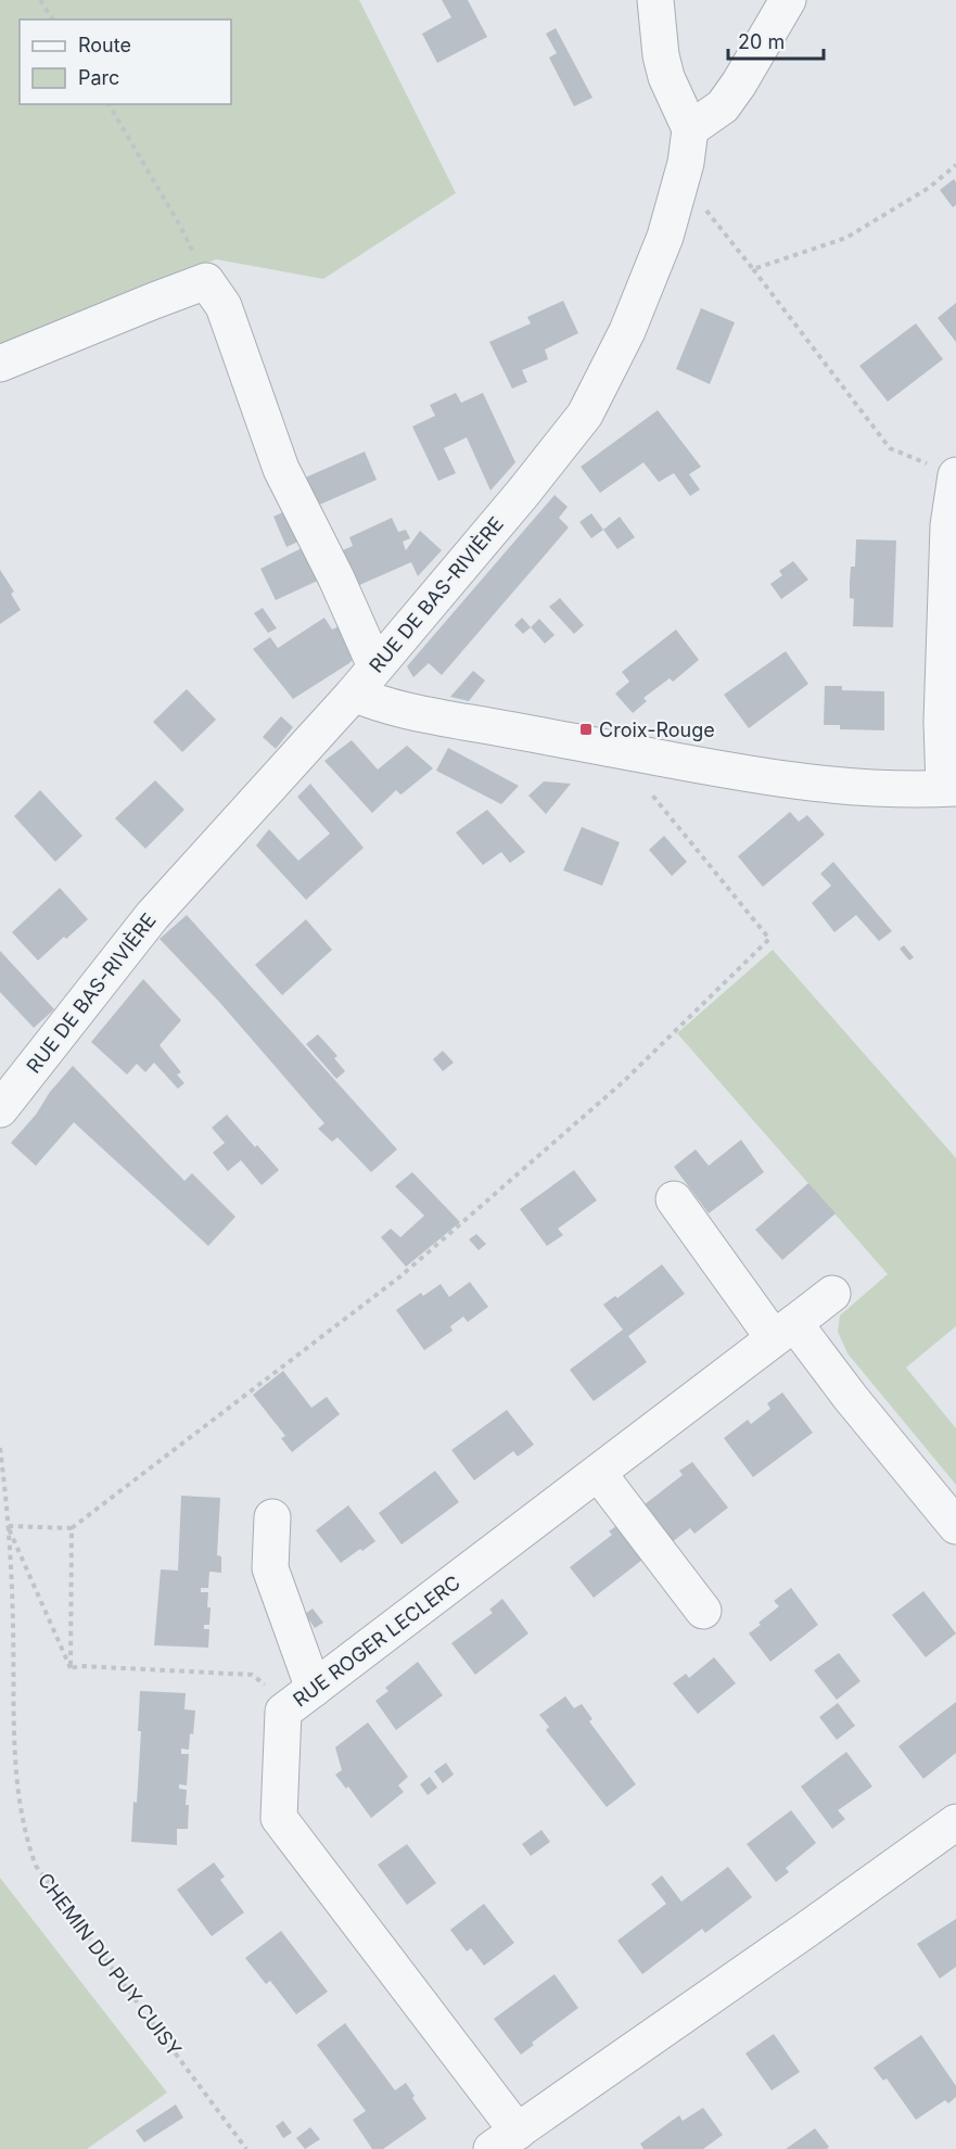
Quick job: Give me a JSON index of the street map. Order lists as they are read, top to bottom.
{
  "streets": {
    "street": ["RUE DE BAS-RIVIÈRE", "RUE ROGER LECLERC"],
    "path": ["CHEMIN DU PUY CUISY"]
  },
  "places": {
    "transit": ["Croix-Rouge"]
  },
  "legend": ["Route", "Parc"],
  "scale_bar": "20 m"
}
